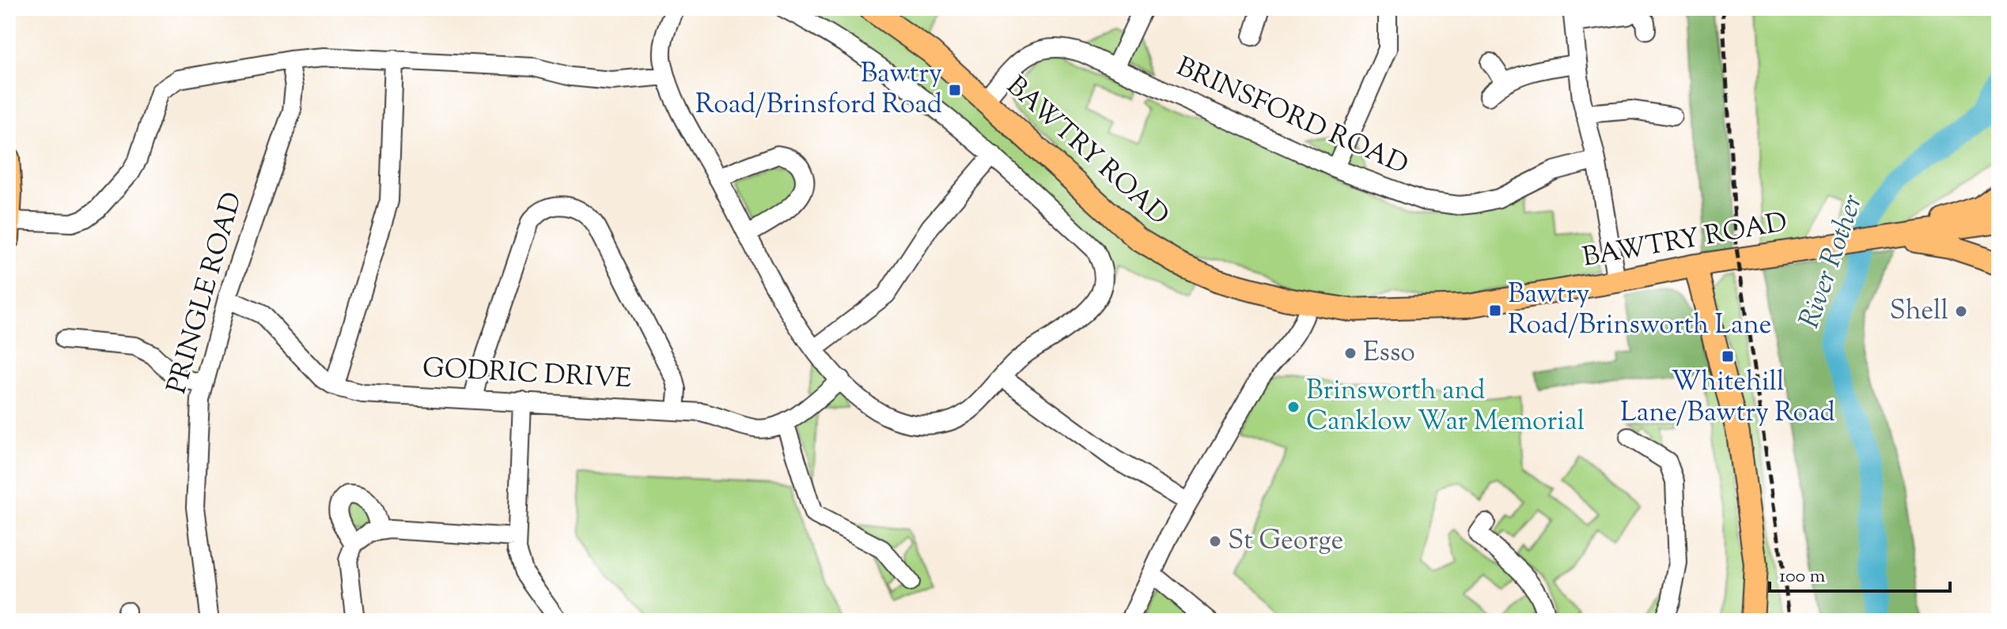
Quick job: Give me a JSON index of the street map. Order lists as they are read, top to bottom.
{
  "streets": {
    "main road": ["BAWTRY ROAD"],
    "street": ["BRINSFORD ROAD", "PRINGLE ROAD", "GODRIC DRIVE"]
  },
  "crossings": [
    ["BRINSFORD ROAD", "BAWTRY ROAD"],
    ["PRINGLE ROAD", "GODRIC DRIVE"]
  ],
  "water": ["River Rother"],
  "places": {
    "transit": ["Bawtry Road/Brinsford Road", "Bawtry Road/Brinsworth Lane", "Whitehill Lane/Bawtry Road"],
    "other": [
      "Shell",
      "Esso",
      "Brinsworth and Canklow War Memorial",
      "St George"
    ]
  },
  "scale_bar": "100 m"
}
